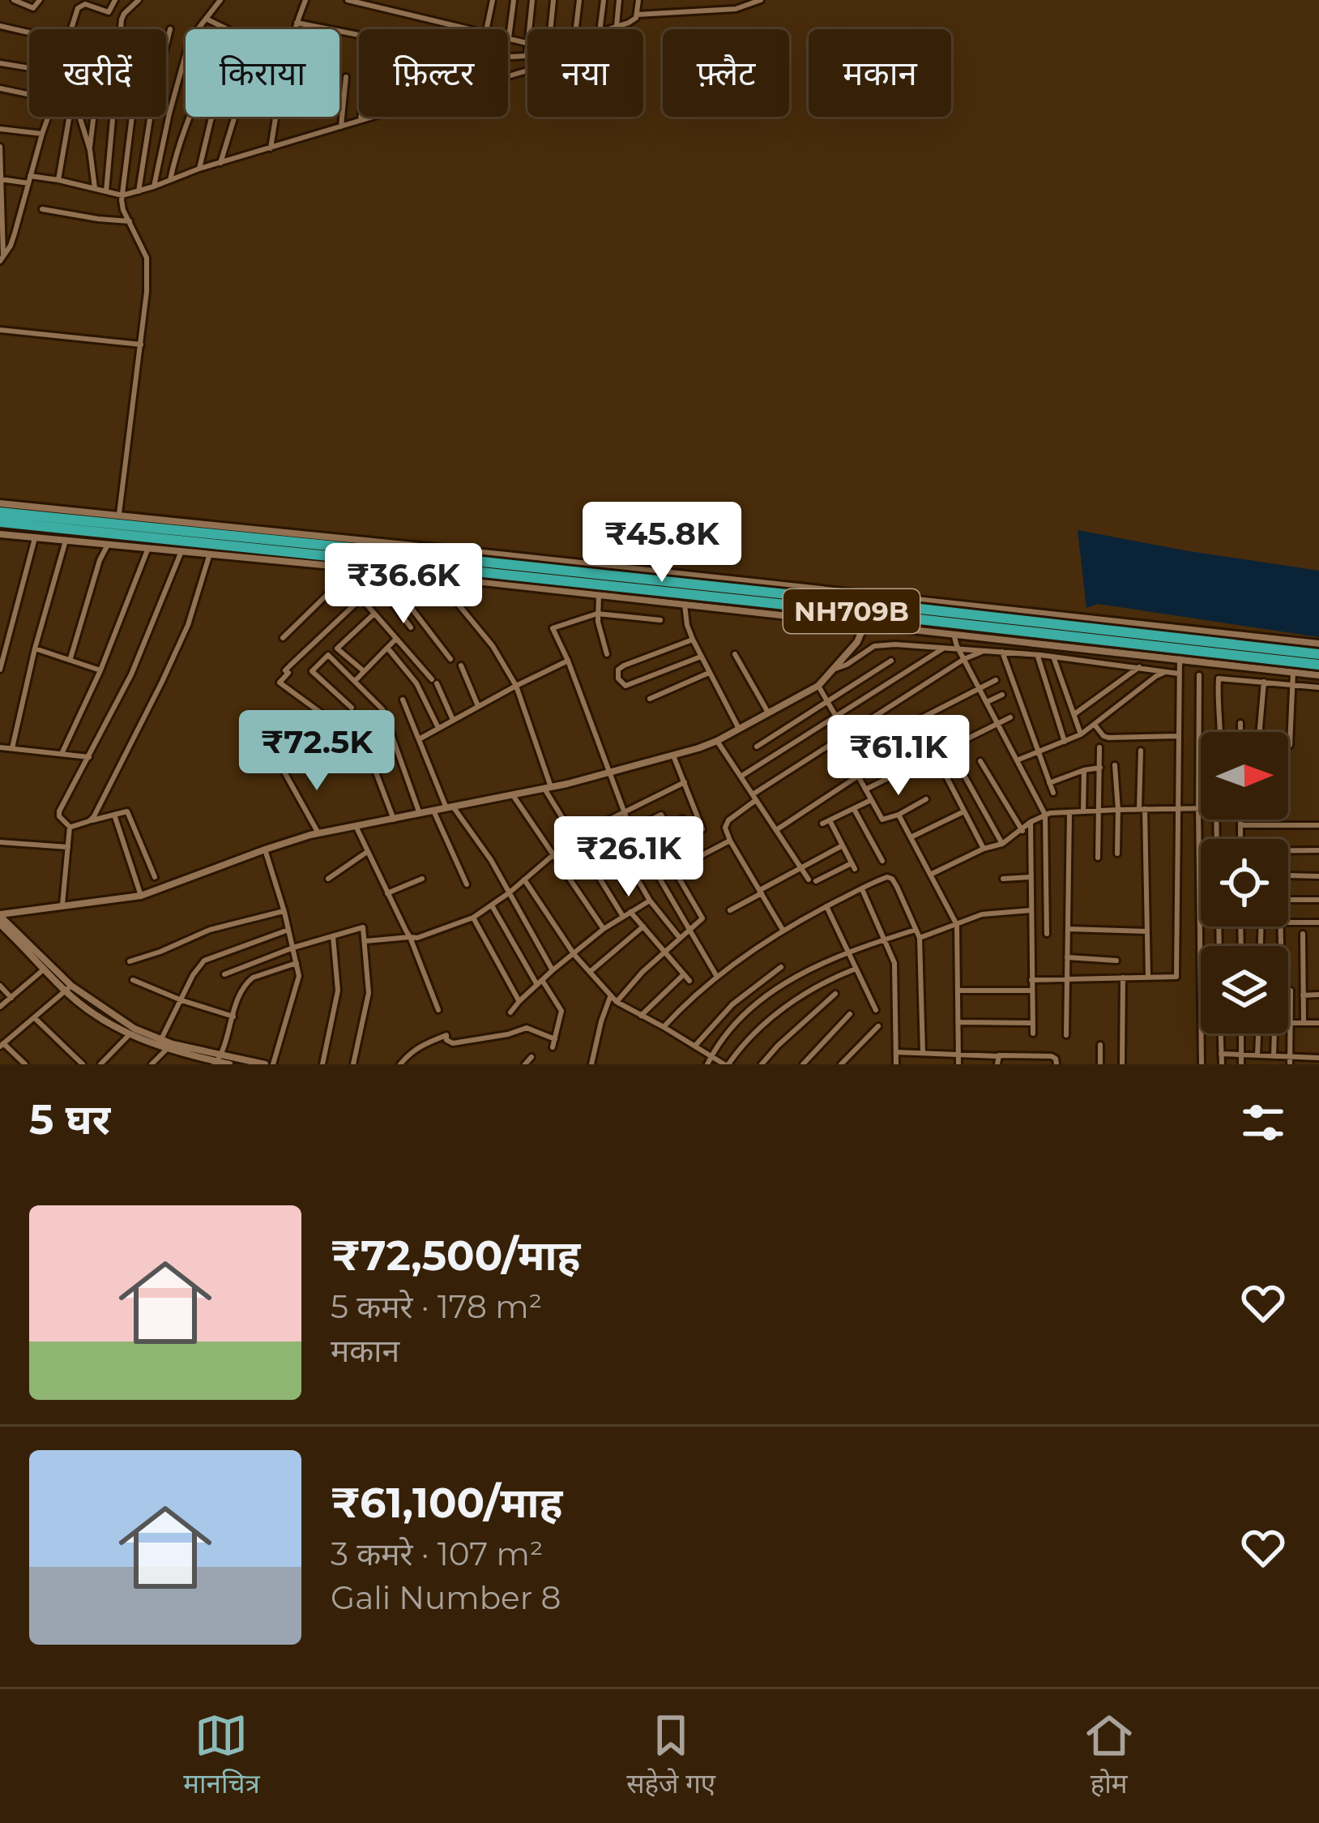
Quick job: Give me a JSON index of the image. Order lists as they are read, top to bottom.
{
  "streets": {
    "highway": ["NH709B"]
  },
  "north": "right",
  "page": {
    "chip": [
      "खरीदें",
      "किराया",
      "फ़िल्टर",
      "नया",
      "फ़्लैट",
      "मकान"
    ],
    "price": [
      "₹45.8K",
      "₹36.6K",
      "₹72.5K",
      "₹61.1K",
      "₹26.1K"
    ],
    "heading": "5 घर",
    "list": [
      {
        "name": "₹72,500/माह",
        "note": "5 कमरे · 178 m² · मकान"
      },
      {
        "name": "₹61,100/माह",
        "note": "3 कमरे · 107 m² · Gali Number 8"
      }
    ],
    "tabs": ["मानचित्र", "सहेजे गए", "होम"]
  }
}
